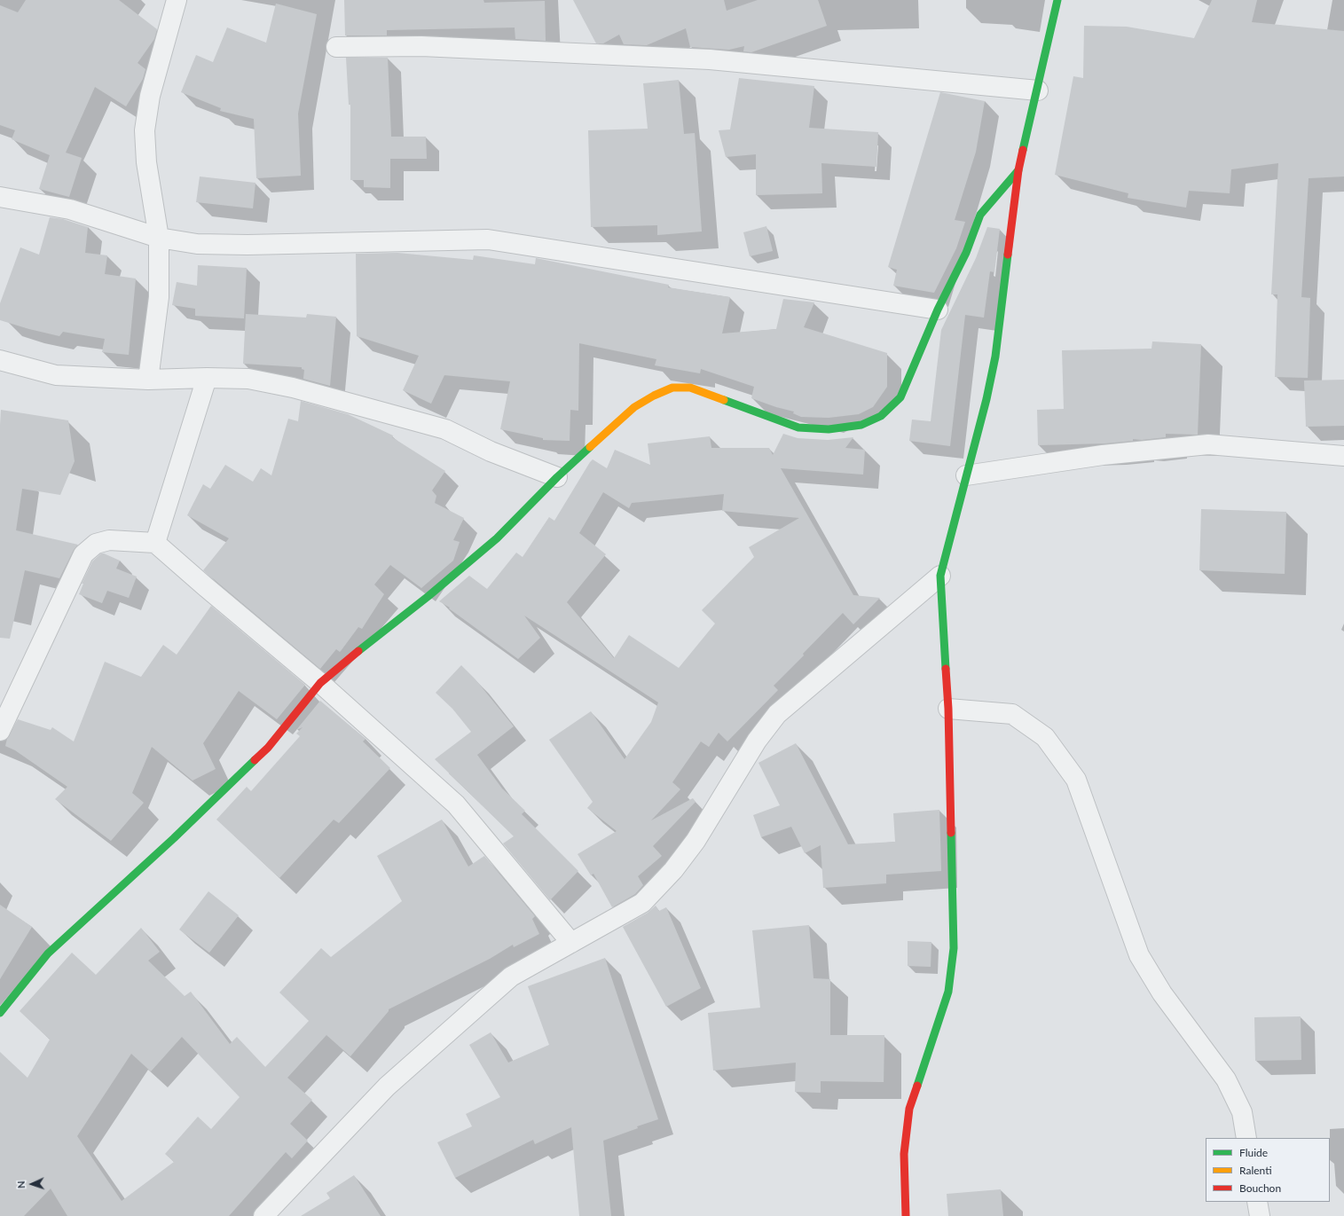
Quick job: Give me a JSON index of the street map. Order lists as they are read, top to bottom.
{
  "legend": ["Fluide", "Ralenti", "Bouchon"],
  "north": "left"
}
